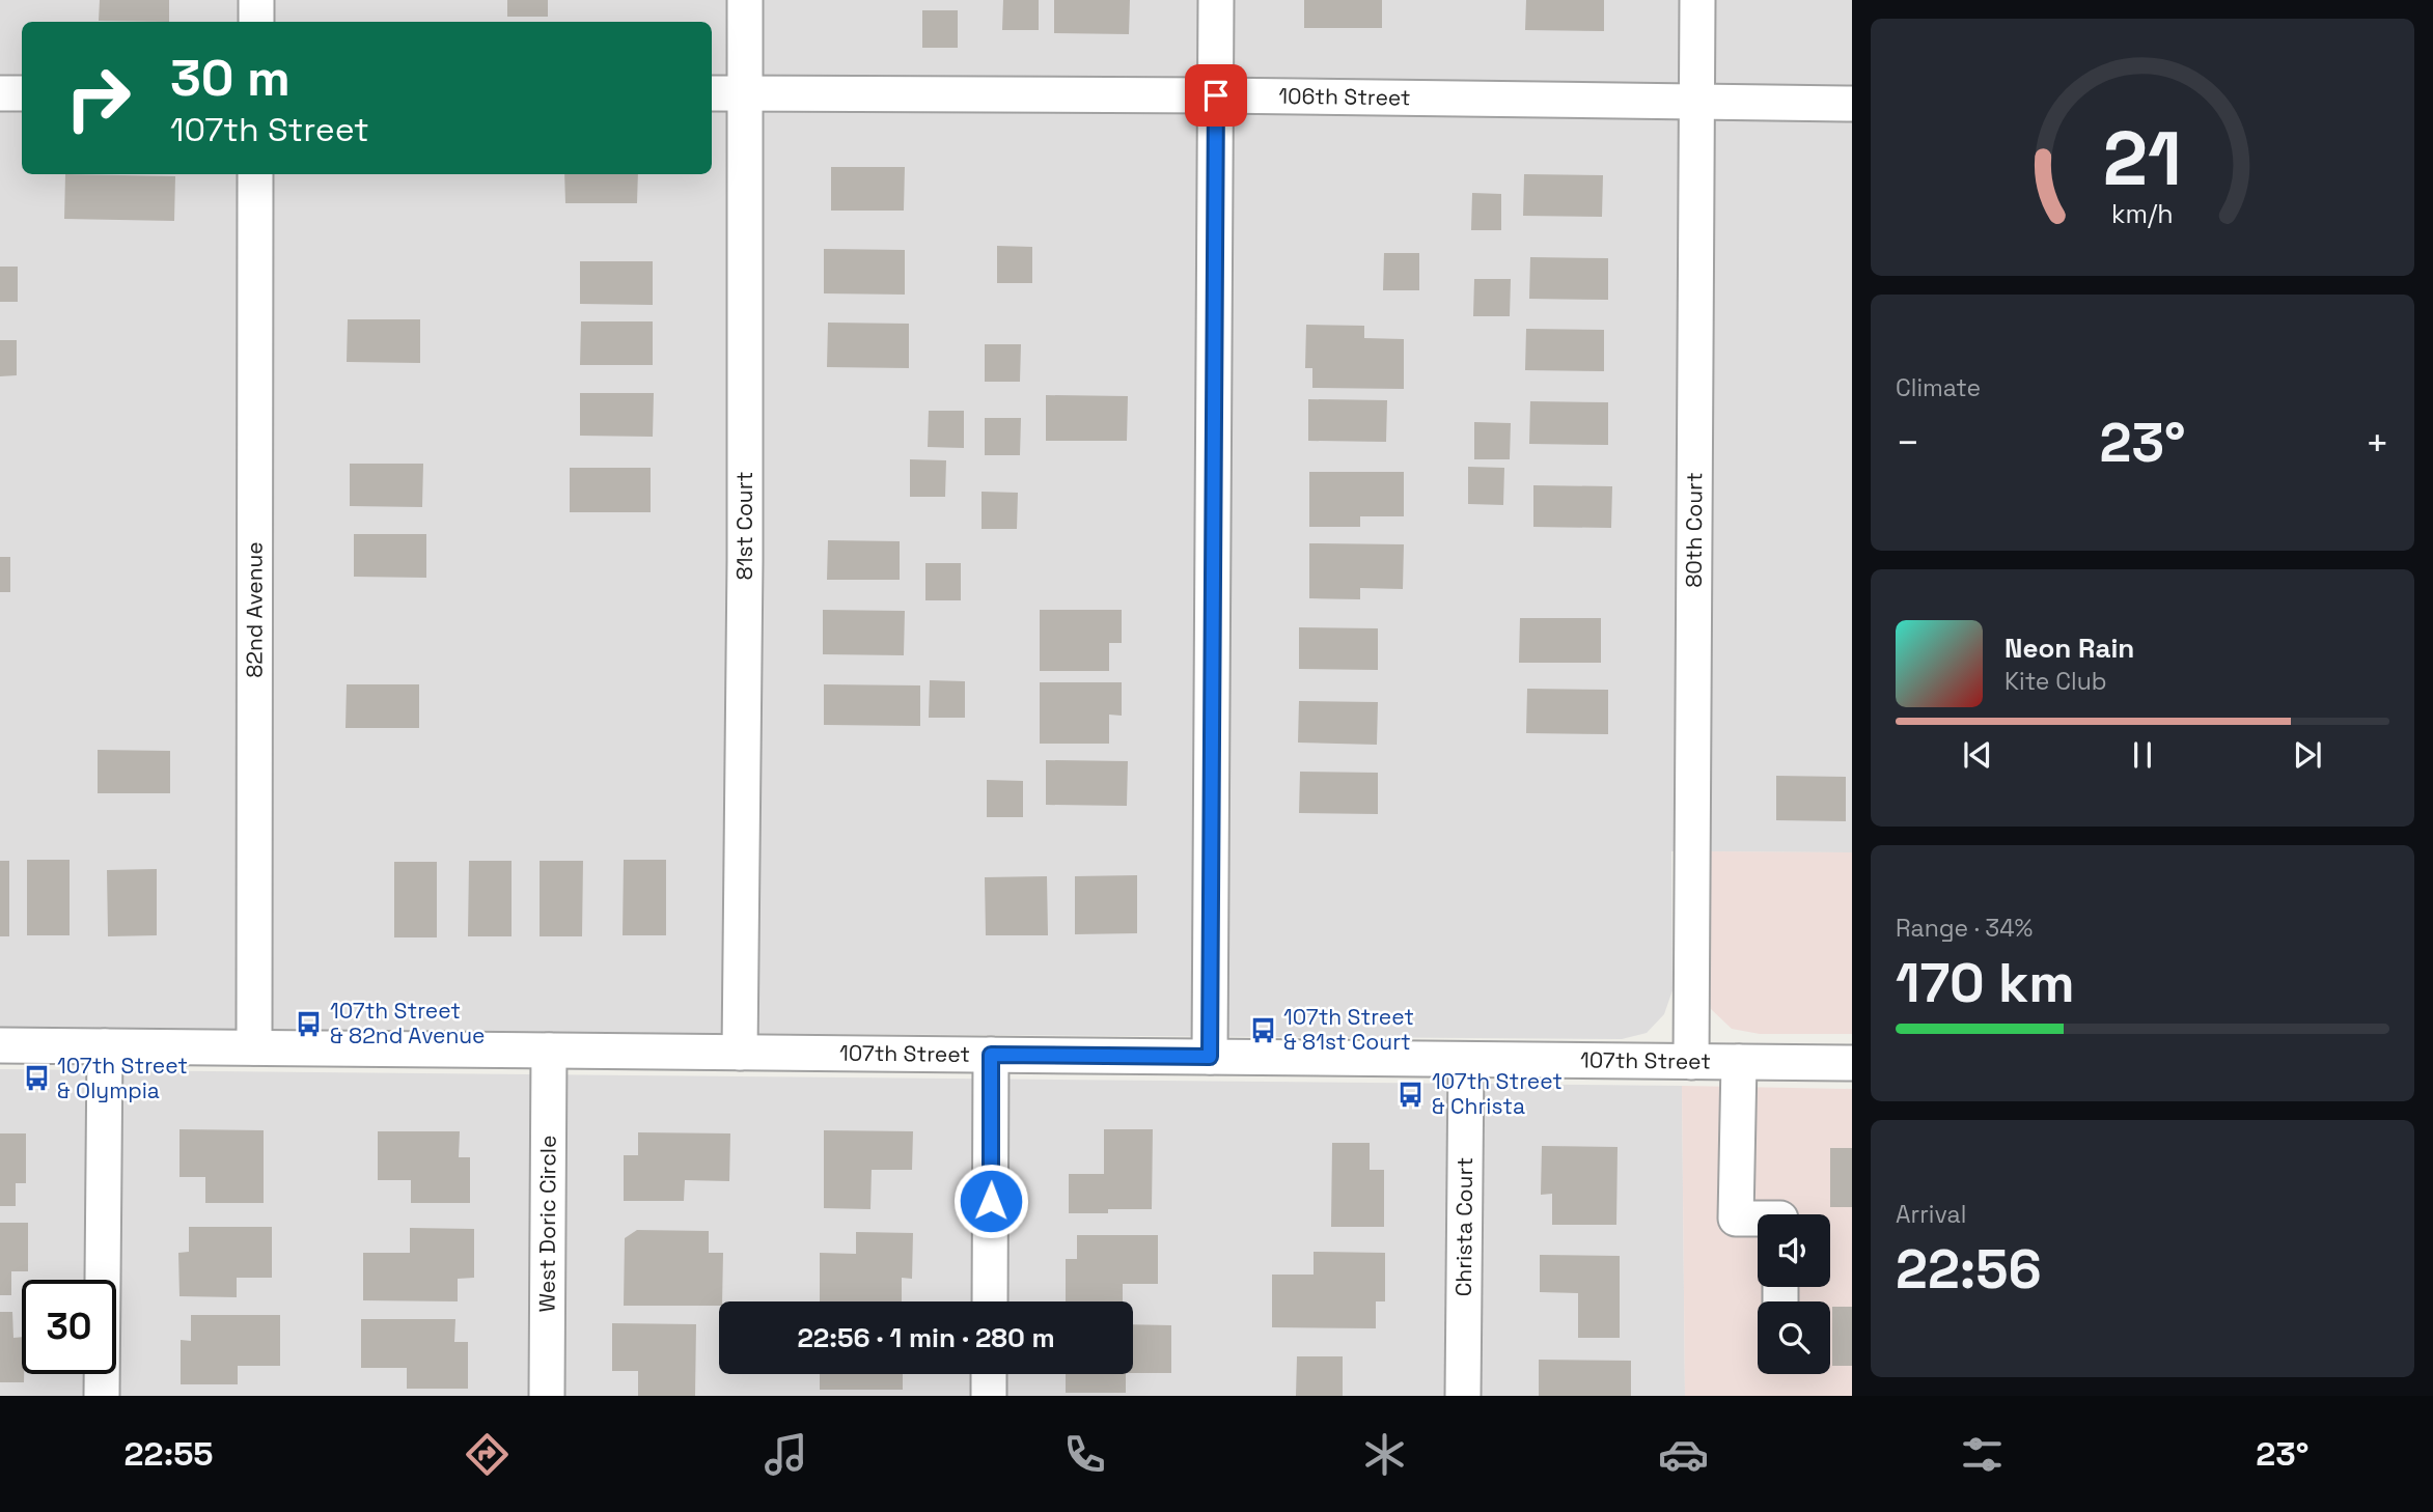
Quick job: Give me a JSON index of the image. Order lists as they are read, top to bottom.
{
  "streets": {
    "street": [
      "106th Street",
      "81st Court",
      "80th Court",
      "82nd Avenue",
      "107th Street",
      "West Doric Circle",
      "Christa Court"
    ]
  },
  "crossings": [
    ["106th Street", "81st Court"],
    ["106th Street", "80th Court"],
    ["81st Court", "107th Street"],
    ["80th Court", "107th Street"],
    ["82nd Avenue", "107th Street"],
    ["107th Street", "West Doric Circle"],
    ["107th Street", "Christa Court"]
  ],
  "places": {
    "bus stop": [
      "107th Street & 82nd Avenue",
      "107th Street & 81st Court",
      "107th Street & Olympia",
      "107th Street & Christa"
    ]
  },
  "page": {
    "turn": ["30 m", "107th Street"],
    "tile": [
      "Climate",
      ["Range · 34%", "170 km"],
      ["Arrival", "22:56"]
    ],
    "heat": ["−", "23°", "+"],
    "song": ["Neon Rain", "Kite Club"],
    "limit": "30",
    "trip": "22:56 · 1 min · 280 m",
    "tabs": ["22:55", "23°"],
    "gauge": ["21", "km/h"]
  }
}
